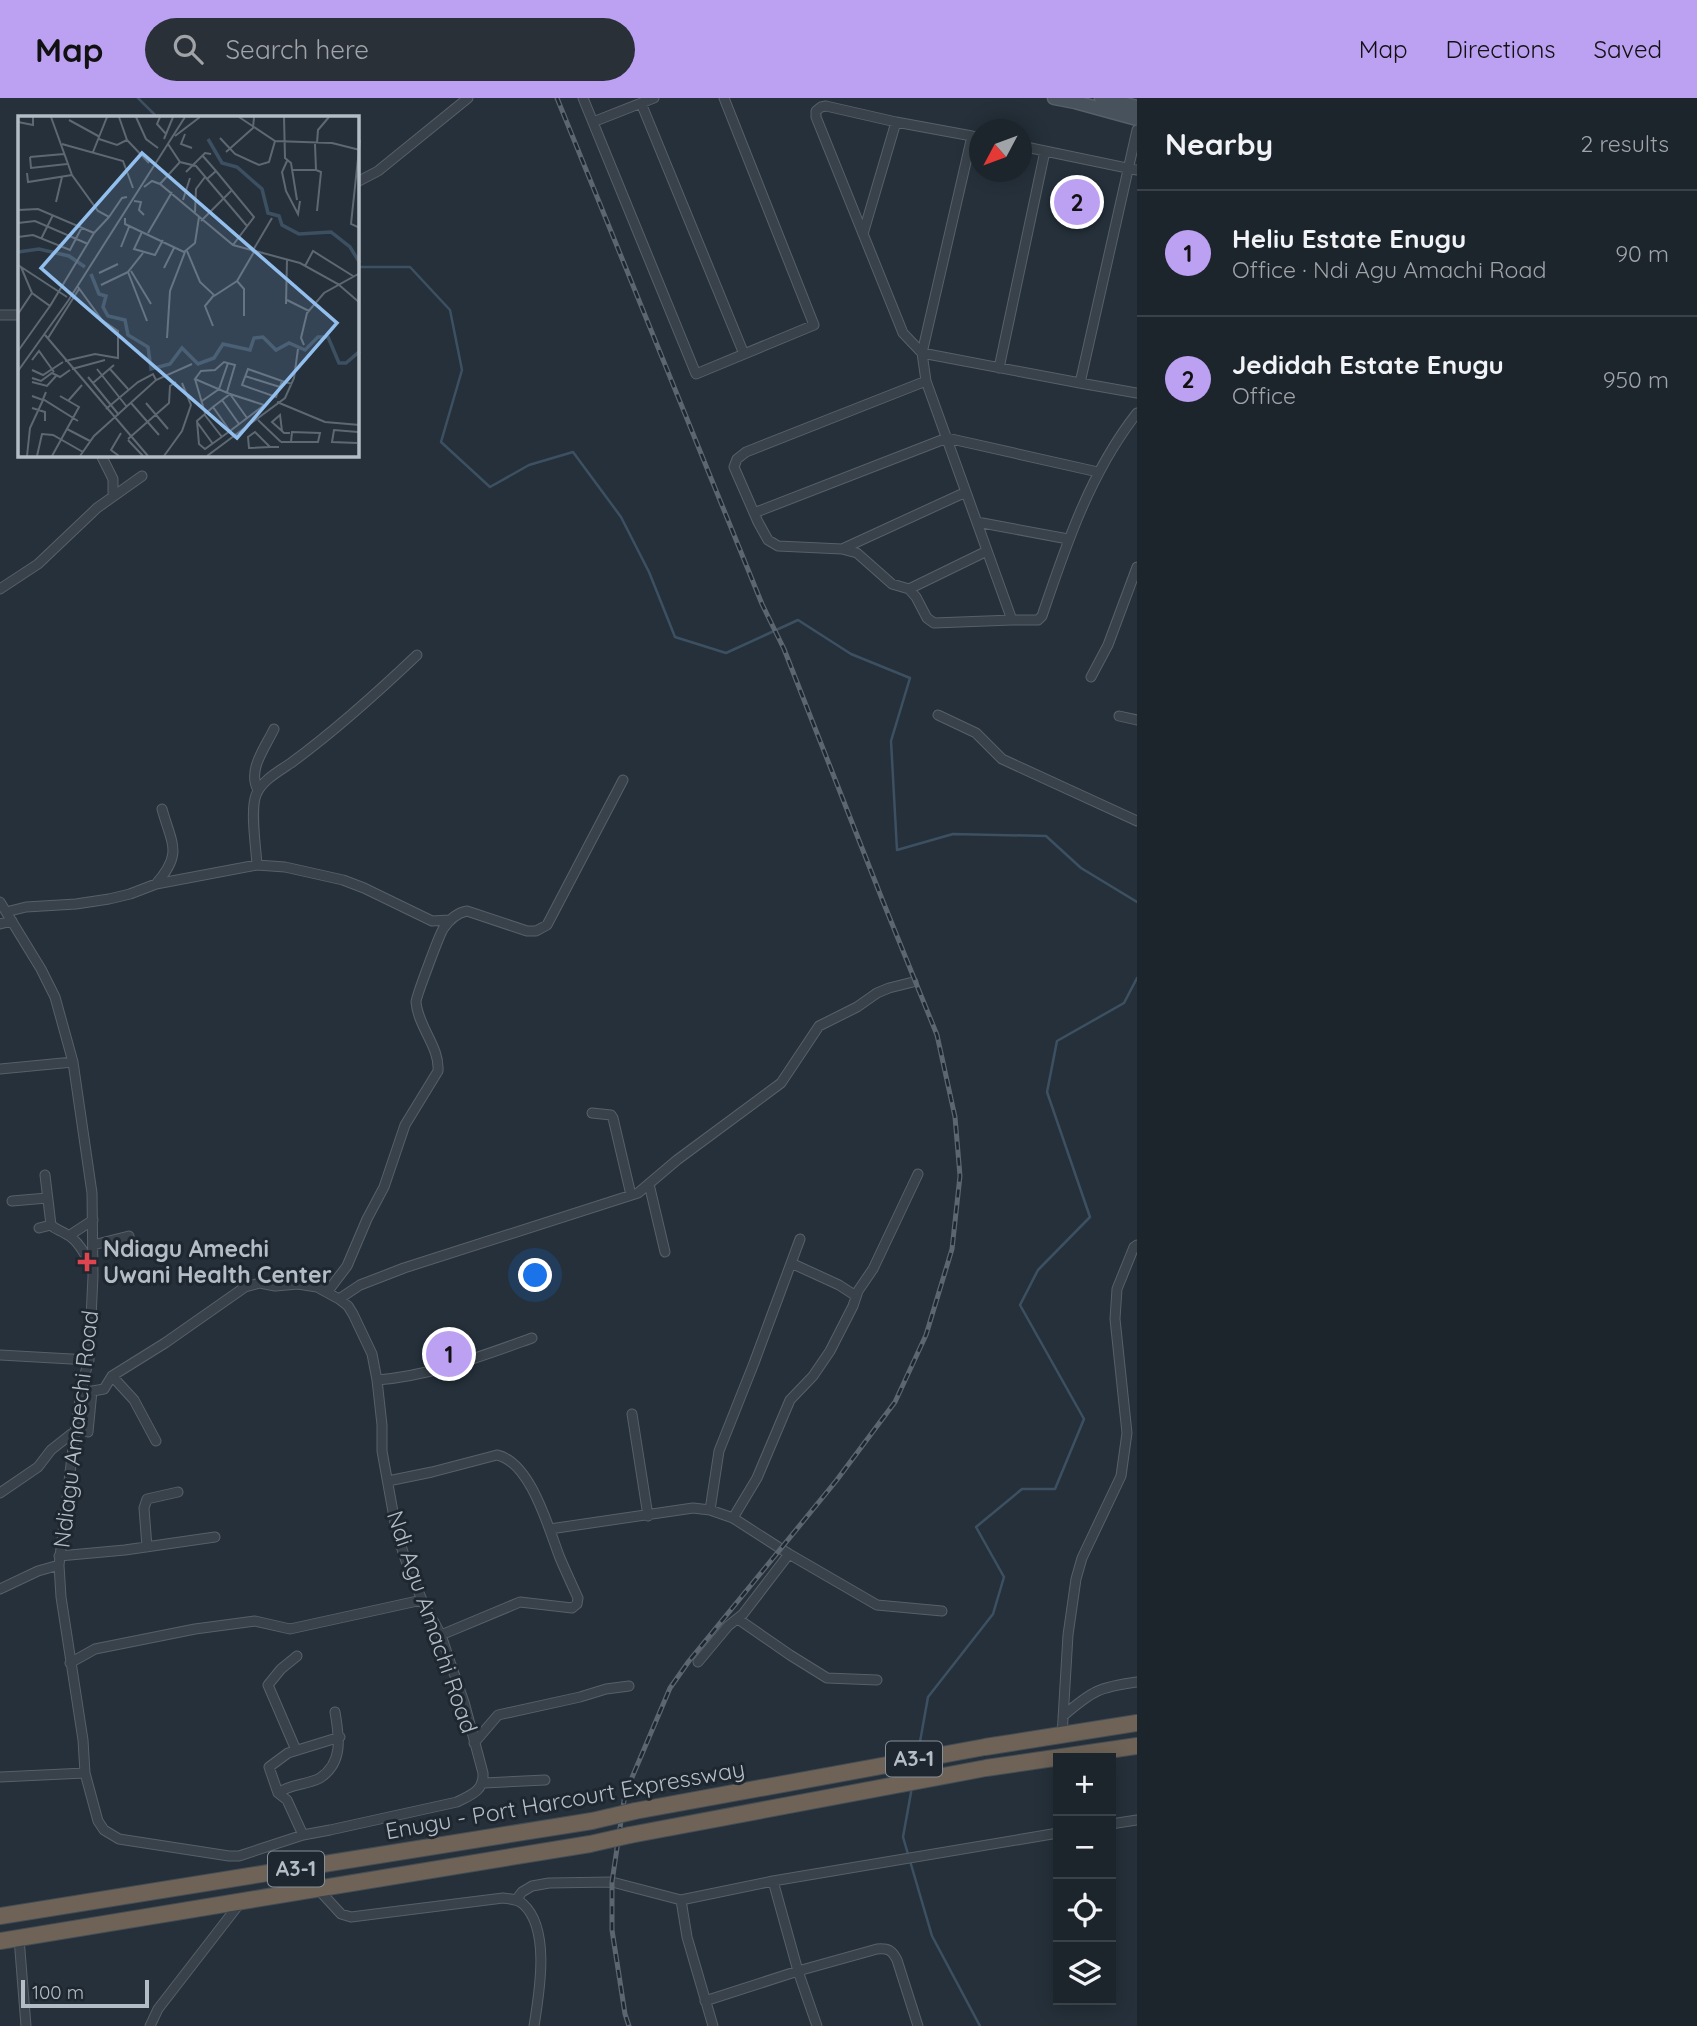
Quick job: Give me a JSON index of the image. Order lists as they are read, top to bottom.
{
  "streets": {
    "highway": ["A3-1", "Enugu - Port Harcourt Expressway"],
    "street": ["Ndiagu Amaechi Road", "Ndi Agu Amachi Road"]
  },
  "crossings": [
    ["Ndiagu Amaechi Road", "Ndi Agu Amachi Road"]
  ],
  "places": {
    "health": ["Ndiagu Amechi Uwani Health Center"]
  },
  "scale_bar": "100 m",
  "north": "bottom left",
  "page": {
    "header": "Map",
    "search": "Search here",
    "nav": ["Map", "Directions", "Saved"],
    "heading": ["Nearby", "2 results"],
    "pins": ["2", "1"],
    "list": [
      {
        "mark": "1",
        "name": "Heliu Estate Enugu",
        "note": "Office · Ndi Agu Amachi Road",
        "value": "90 m"
      },
      {
        "mark": "2",
        "name": "Jedidah Estate Enugu",
        "note": "Office",
        "value": "950 m"
      }
    ],
    "map_buttons": ["+", "−"],
    "scale": "100 m"
  }
}
